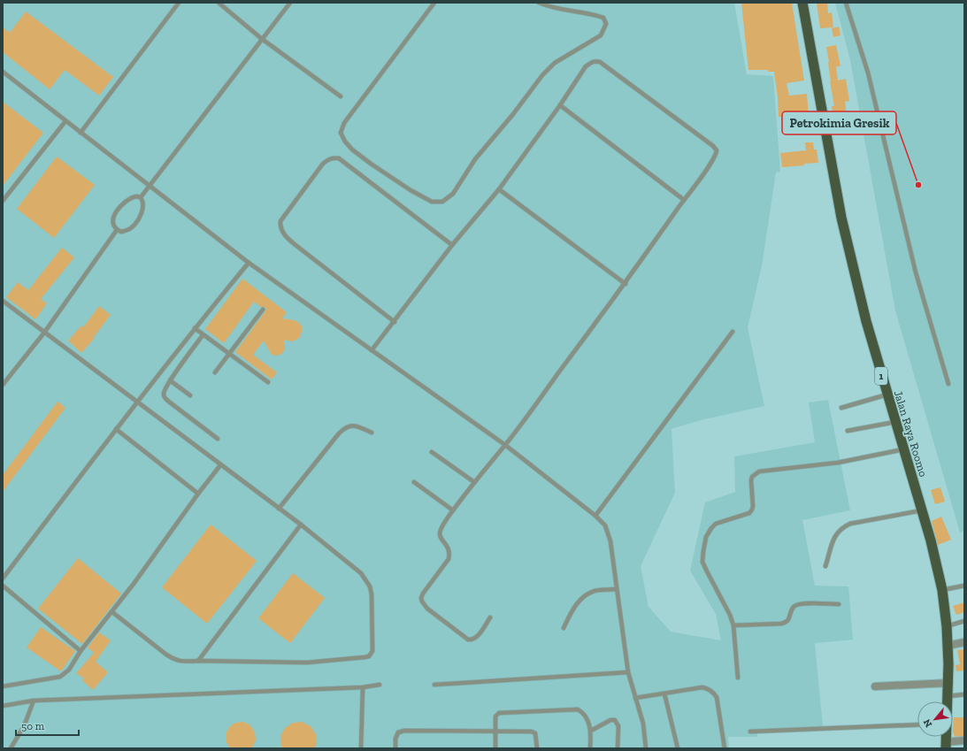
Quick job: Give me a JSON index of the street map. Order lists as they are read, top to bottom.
{
  "streets": {
    "highway": ["1", "Jalan Raya Roomo"]
  },
  "places": ["Petrokimia Gresik"],
  "scale_bar": "50 m",
  "north": "bottom left"
}
